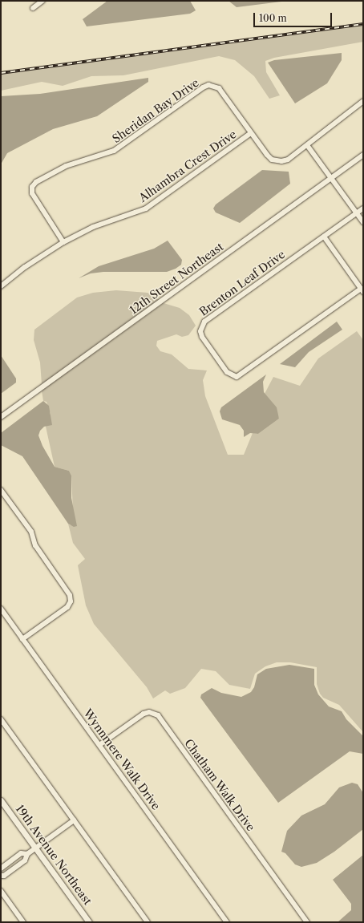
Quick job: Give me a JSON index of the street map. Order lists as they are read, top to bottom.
{
  "streets": {
    "street": [
      "Sheridan Bay Drive",
      "Alhambra Crest Drive",
      "12th Street Northeast",
      "Brenton Leaf Drive",
      "Wynnmere Walk Drive",
      "Chatham Walk Drive",
      "19th Avenue Northeast"
    ]
  },
  "crossings": [
    ["Sheridan Bay Drive", "Alhambra Crest Drive"],
    ["Wynnmere Walk Drive", "Chatham Walk Drive"]
  ],
  "scale_bar": "100 m"
}
